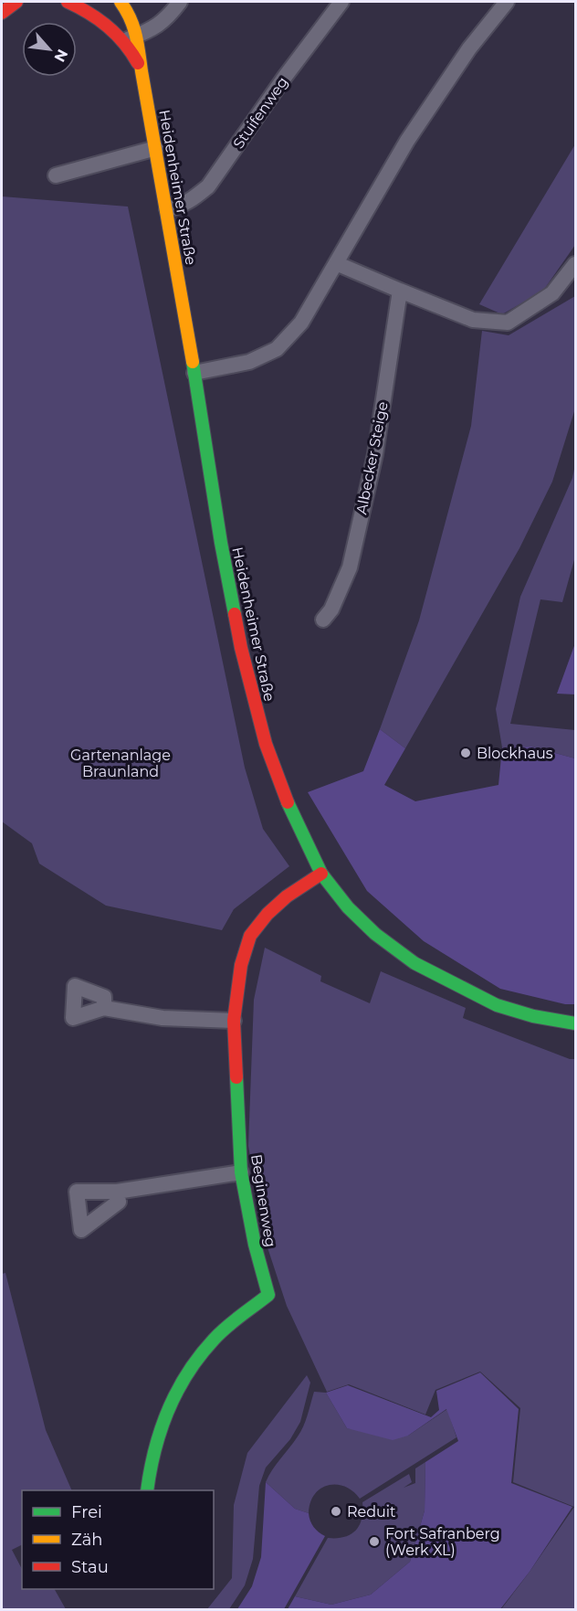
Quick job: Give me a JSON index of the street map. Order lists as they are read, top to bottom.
{
  "streets": {
    "main road": ["Heidenheimer Straße", "Beginenweg"],
    "street": ["Stuifenweg", "Albecker Steige"]
  },
  "crossings": [
    ["Stuifenweg", "Heidenheimer Straße"],
    ["Heidenheimer Straße", "Beginenweg"]
  ],
  "parks": ["Gartenanlage Braunland"],
  "places": ["Blockhaus", "Reduit", "Fort Safranberg (Werk XL)"],
  "legend": ["Frei", "Zäh", "Stau"],
  "north": "bottom right"
}
